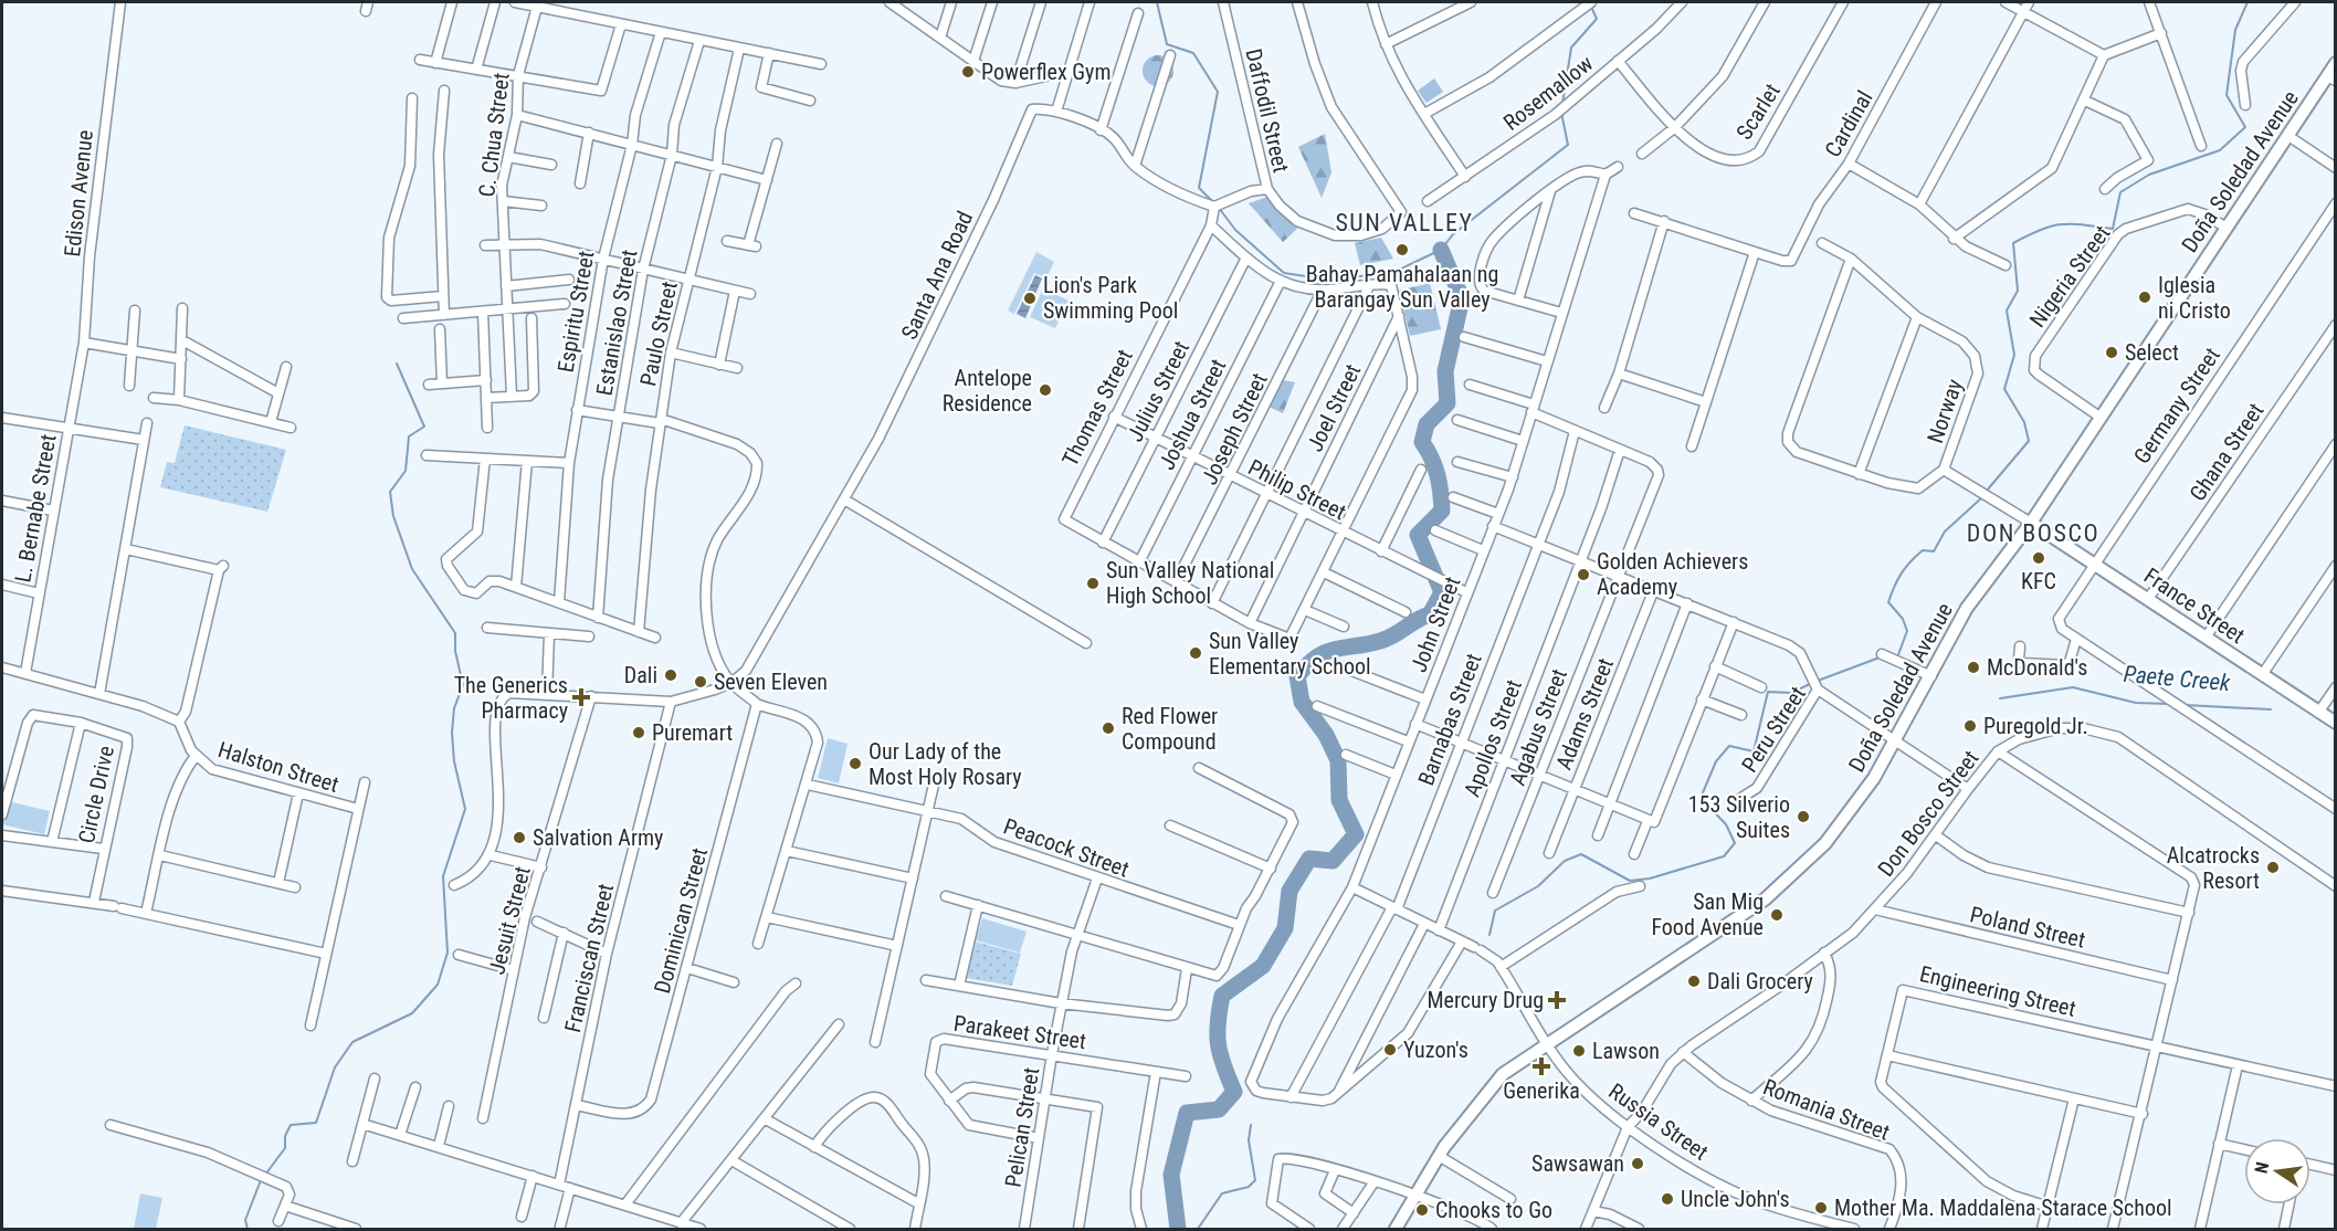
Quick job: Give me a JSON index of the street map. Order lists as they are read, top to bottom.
{
  "streets": {
    "main road": ["Doña Soledad Avenue", "France Street"],
    "street": [
      "Rosemallow",
      "Daffodil Street",
      "Scarlet",
      "Cardinal",
      "C. Chua Street",
      "Edison Avenue",
      "Santa Ana Road",
      "Nigeria Street",
      "Espiritu Street",
      "Estanislao Street",
      "Paulo Street",
      "Julius Street",
      "Germany Street",
      "Thomas Street",
      "Joel Street",
      "Norway",
      "Joshua Street",
      "Joseph Street",
      "Ghana Street",
      "Philip Street",
      "L. Bernabe Street",
      "John Street",
      "Adams Street",
      "Barnabas Street",
      "Agabus Street",
      "Peru Street",
      "Apollos Street",
      "Halston Street",
      "Circle Drive",
      "Don Bosco Street",
      "Peacock Street",
      "Jesuit Street",
      "Dominican Street",
      "Poland Street",
      "Franciscan Street",
      "Engineering Street",
      "Parakeet Street",
      "Romania Street",
      "Russia Street",
      "Pelican Street"
    ]
  },
  "crossings": [
    ["Rosemallow", "Scarlet"],
    ["Doña Soledad Avenue", "Nigeria Street"],
    ["Doña Soledad Avenue", "France Street"],
    ["Doña Soledad Avenue", "Peru Street"],
    ["Doña Soledad Avenue", "Russia Street"],
    ["Edison Avenue", "L. Bernabe Street"],
    ["Julius Street", "Thomas Street"],
    ["Julius Street", "Philip Street"],
    ["Germany Street", "France Street"],
    ["Thomas Street", "Philip Street"],
    ["Joel Street", "Philip Street"],
    ["Joshua Street", "Philip Street"],
    ["Joseph Street", "Philip Street"],
    ["Ghana Street", "France Street"],
    ["Philip Street", "John Street"],
    ["John Street", "Barnabas Street"],
    ["Agabus Street", "Apollos Street"],
    ["Peru Street", "Don Bosco Street"],
    ["Don Bosco Street", "Poland Street"],
    ["Don Bosco Street", "Romania Street"],
    ["Don Bosco Street", "Russia Street"],
    ["Peacock Street", "Pelican Street"],
    ["Dominican Street", "Franciscan Street"],
    ["Parakeet Street", "Pelican Street"]
  ],
  "districts": ["SUN VALLEY", "DON BOSCO"],
  "water": ["Paete Creek"],
  "places": {
    "other": [
      "Powerflex Gym",
      "Bahay Pamahalaan ng Barangay Sun Valley",
      "Iglesia ni Cristo",
      "Lion's Park Swimming Pool",
      "Select",
      "Antelope Residence",
      "KFC",
      "Golden Achievers Academy",
      "Sun Valley National High School",
      "Sun Valley Elementary School",
      "McDonald's",
      "Dali",
      "Seven Eleven",
      "Puregold Jr.",
      "Red Flower Compound",
      "Puremart",
      "Our Lady of the Most Holy Rosary",
      "153 Silverio Suites",
      "Salvation Army",
      "Alcatrocks Resort",
      "San Mig Food Avenue",
      "Dali Grocery",
      "Yuzon's",
      "Lawson",
      "Sawsawan",
      "Uncle John's",
      "Mother Ma. Maddalena Starace School",
      "Chooks to Go"
    ],
    "health": ["The Generics Pharmacy", "Mercury Drug", "Generika"]
  },
  "north": "left"
}
